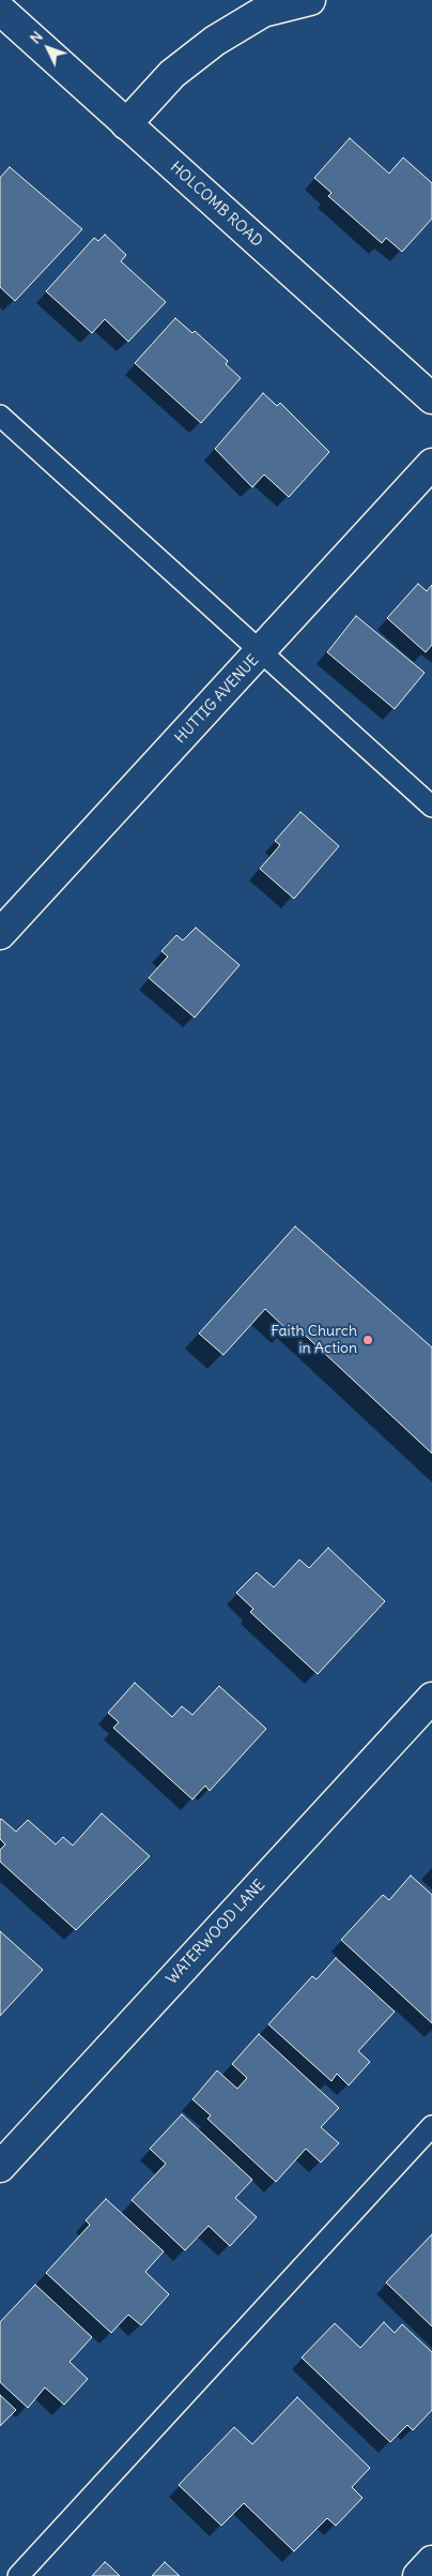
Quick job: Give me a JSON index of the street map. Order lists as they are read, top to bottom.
{
  "streets": {
    "street": ["HOLCOMB ROAD", "HUTTIG AVENUE", "WATERWOOD LANE"]
  },
  "places": ["Faith Church in Action"],
  "north": "top left"
}
